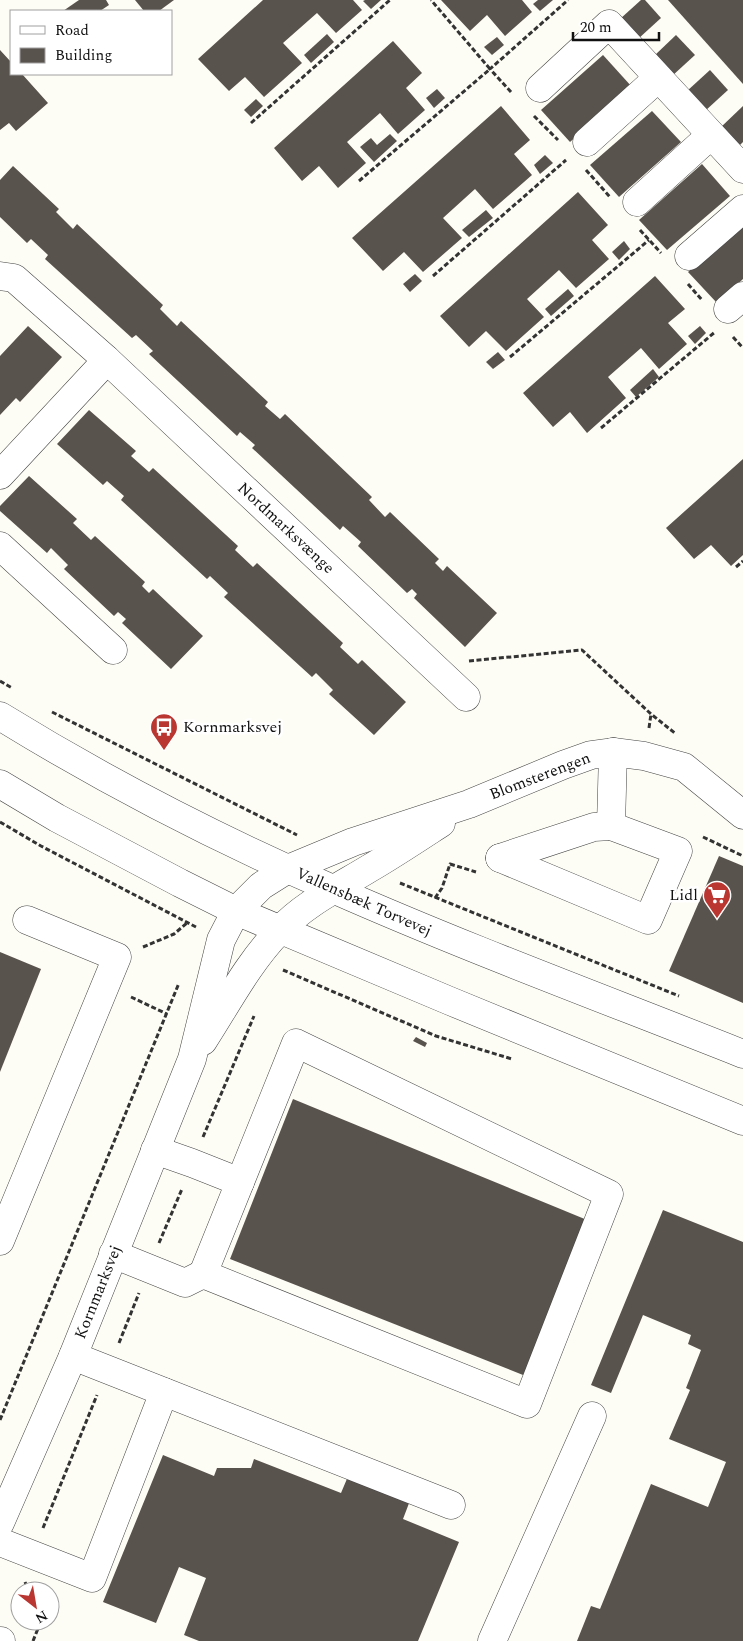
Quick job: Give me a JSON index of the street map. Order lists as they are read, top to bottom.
{
  "streets": {
    "street": [
      "Nordmarksvænge",
      "Blomsterengen",
      "Vallensbæk Torvevej",
      "Kornmarksvej"
    ]
  },
  "crossings": [
    ["Blomsterengen", "Vallensbæk Torvevej"],
    ["Blomsterengen", "Kornmarksvej"]
  ],
  "places": {
    "bus stop": ["Kornmarksvej"],
    "supermarket": ["Lidl"]
  },
  "legend": ["Road", "Building"],
  "scale_bar": "20 m",
  "north": "bottom right"
}
